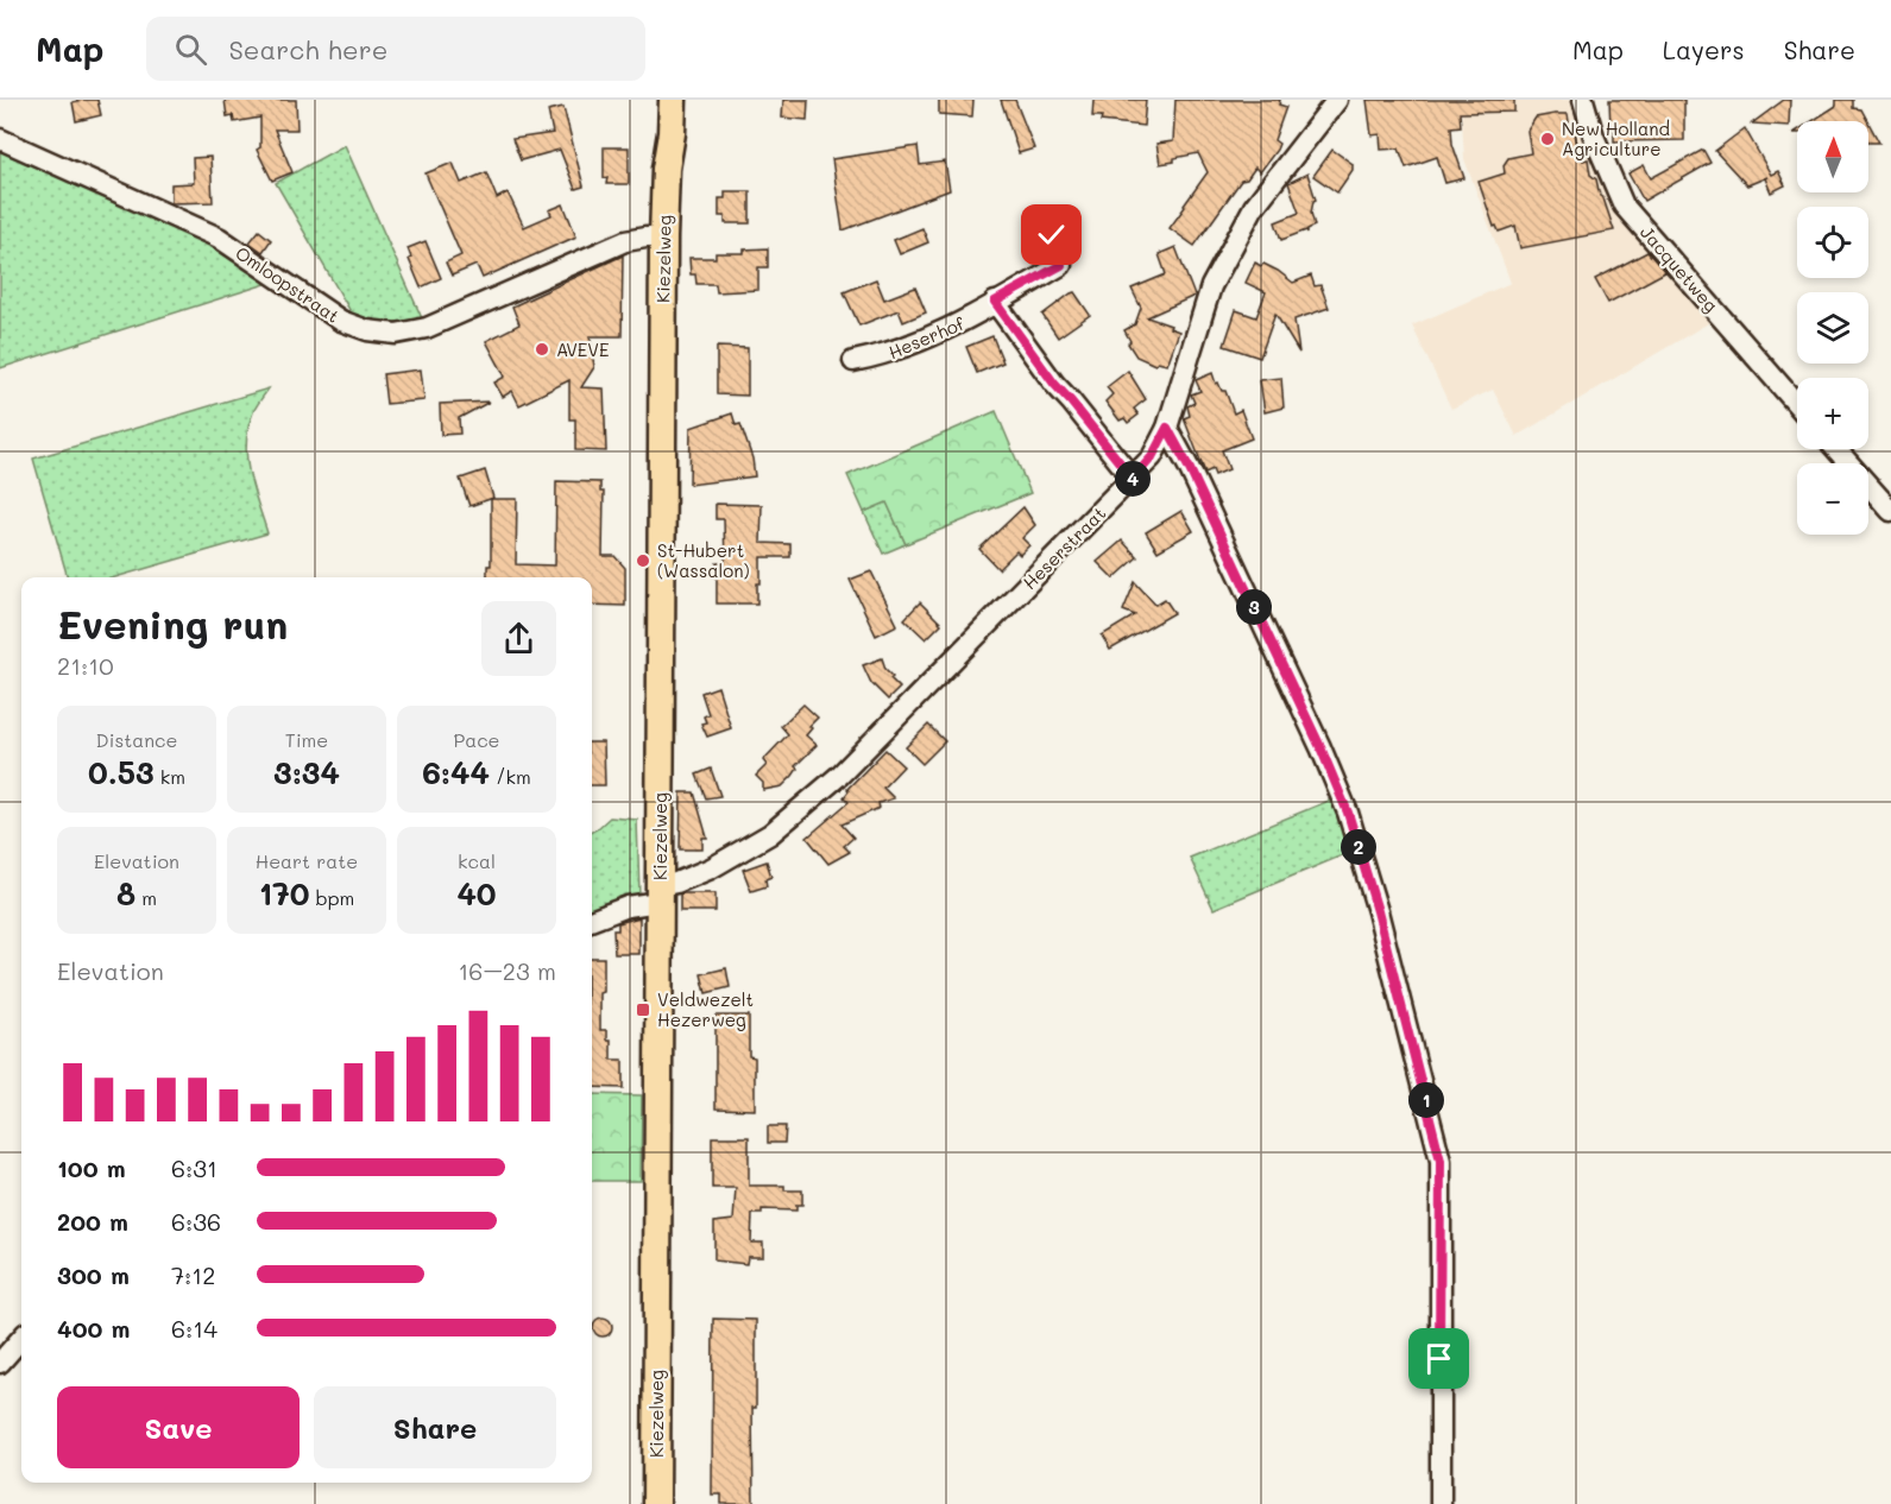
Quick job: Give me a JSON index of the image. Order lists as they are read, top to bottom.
{
  "streets": {
    "main road": ["Kiezelweg"],
    "street": [
      "Jacquetweg",
      "Omloopstraat",
      "Heserhof",
      "Heserstraat"
    ]
  },
  "crossings": [
    ["Kiezelweg", "Omloopstraat"],
    ["Kiezelweg", "Heserstraat"]
  ],
  "places": {
    "other": ["New Holland Agriculture", "AVEVE", "St-Hubert (Wassalon)"],
    "transit": ["Veldwezelt Hezerweg"]
  },
  "north": "top",
  "page": {
    "header": "Map",
    "search": "Search here",
    "nav": ["Map", "Layers", "Share"],
    "map_buttons": ["+", "−"],
    "pins": [
      "4",
      "3",
      "2",
      "1"
    ],
    "heading": ["Evening run", "21:10"],
    "stats": [
      ["Distance", "0.53 km"],
      ["Time", "3:34"],
      ["Pace", "6:44 /km"],
      ["Elevation", "8 m"],
      ["Heart rate", "170 bpm"],
      ["kcal", "40"]
    ],
    "chart": ["Elevation", "16–23 m"],
    "list": [
      {
        "name": "100 m",
        "note": "6:31"
      },
      {
        "name": "200 m",
        "note": "6:36"
      },
      {
        "name": "300 m",
        "note": "7:12"
      },
      {
        "name": "400 m",
        "note": "6:14"
      }
    ],
    "buttons": ["Save", "Share"]
  }
}
